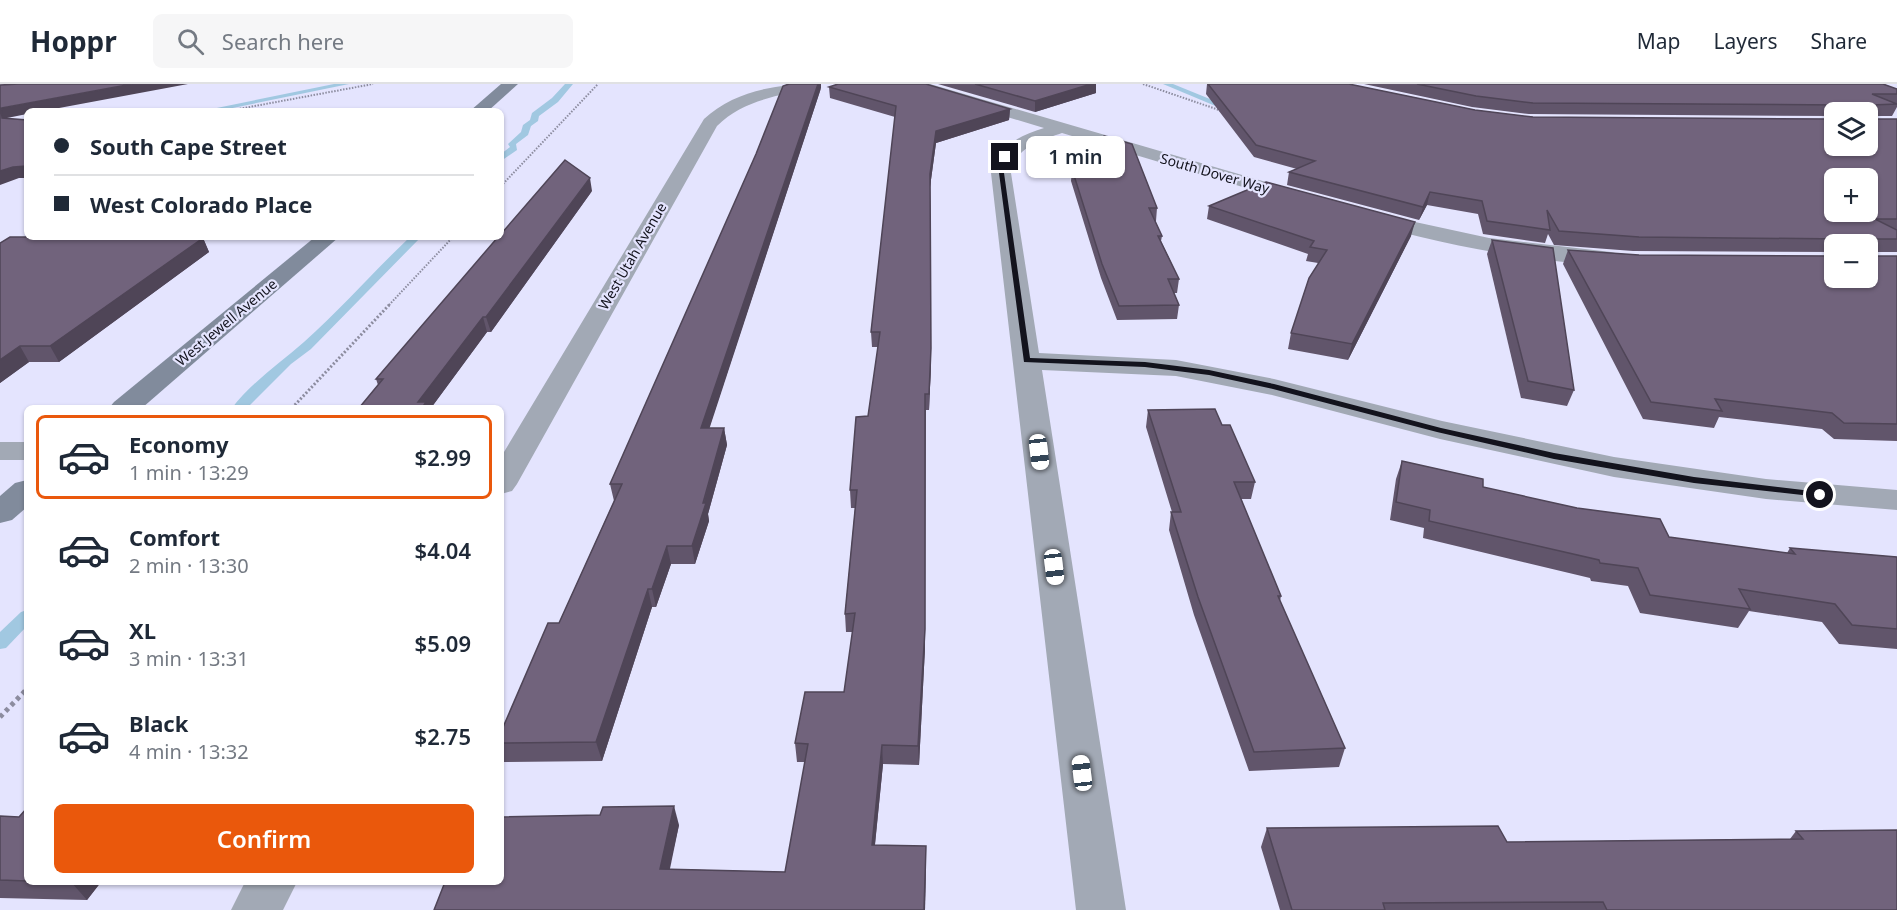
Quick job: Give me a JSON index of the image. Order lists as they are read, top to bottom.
{
  "streets": {
    "main road": ["West Jewell Avenue"],
    "street": ["South Dover Way", "West Utah Avenue"]
  },
  "page": {
    "header": "Hoppr",
    "search": "Search here",
    "nav": ["Map", "Layers", "Share"],
    "map_buttons": ["+", "−"],
    "banner": ["South Cape Street", "West Colorado Place"],
    "bubble": "1 min",
    "list": [
      {
        "name": "Economy",
        "note": "1 min · 13:29",
        "value": "$2.99"
      },
      {
        "name": "Comfort",
        "note": "2 min · 13:30",
        "value": "$4.04"
      },
      {
        "name": "XL",
        "note": "3 min · 13:31",
        "value": "$5.09"
      },
      {
        "name": "Black",
        "note": "4 min · 13:32",
        "value": "$2.75"
      }
    ],
    "buttons": "Confirm"
  }
}
